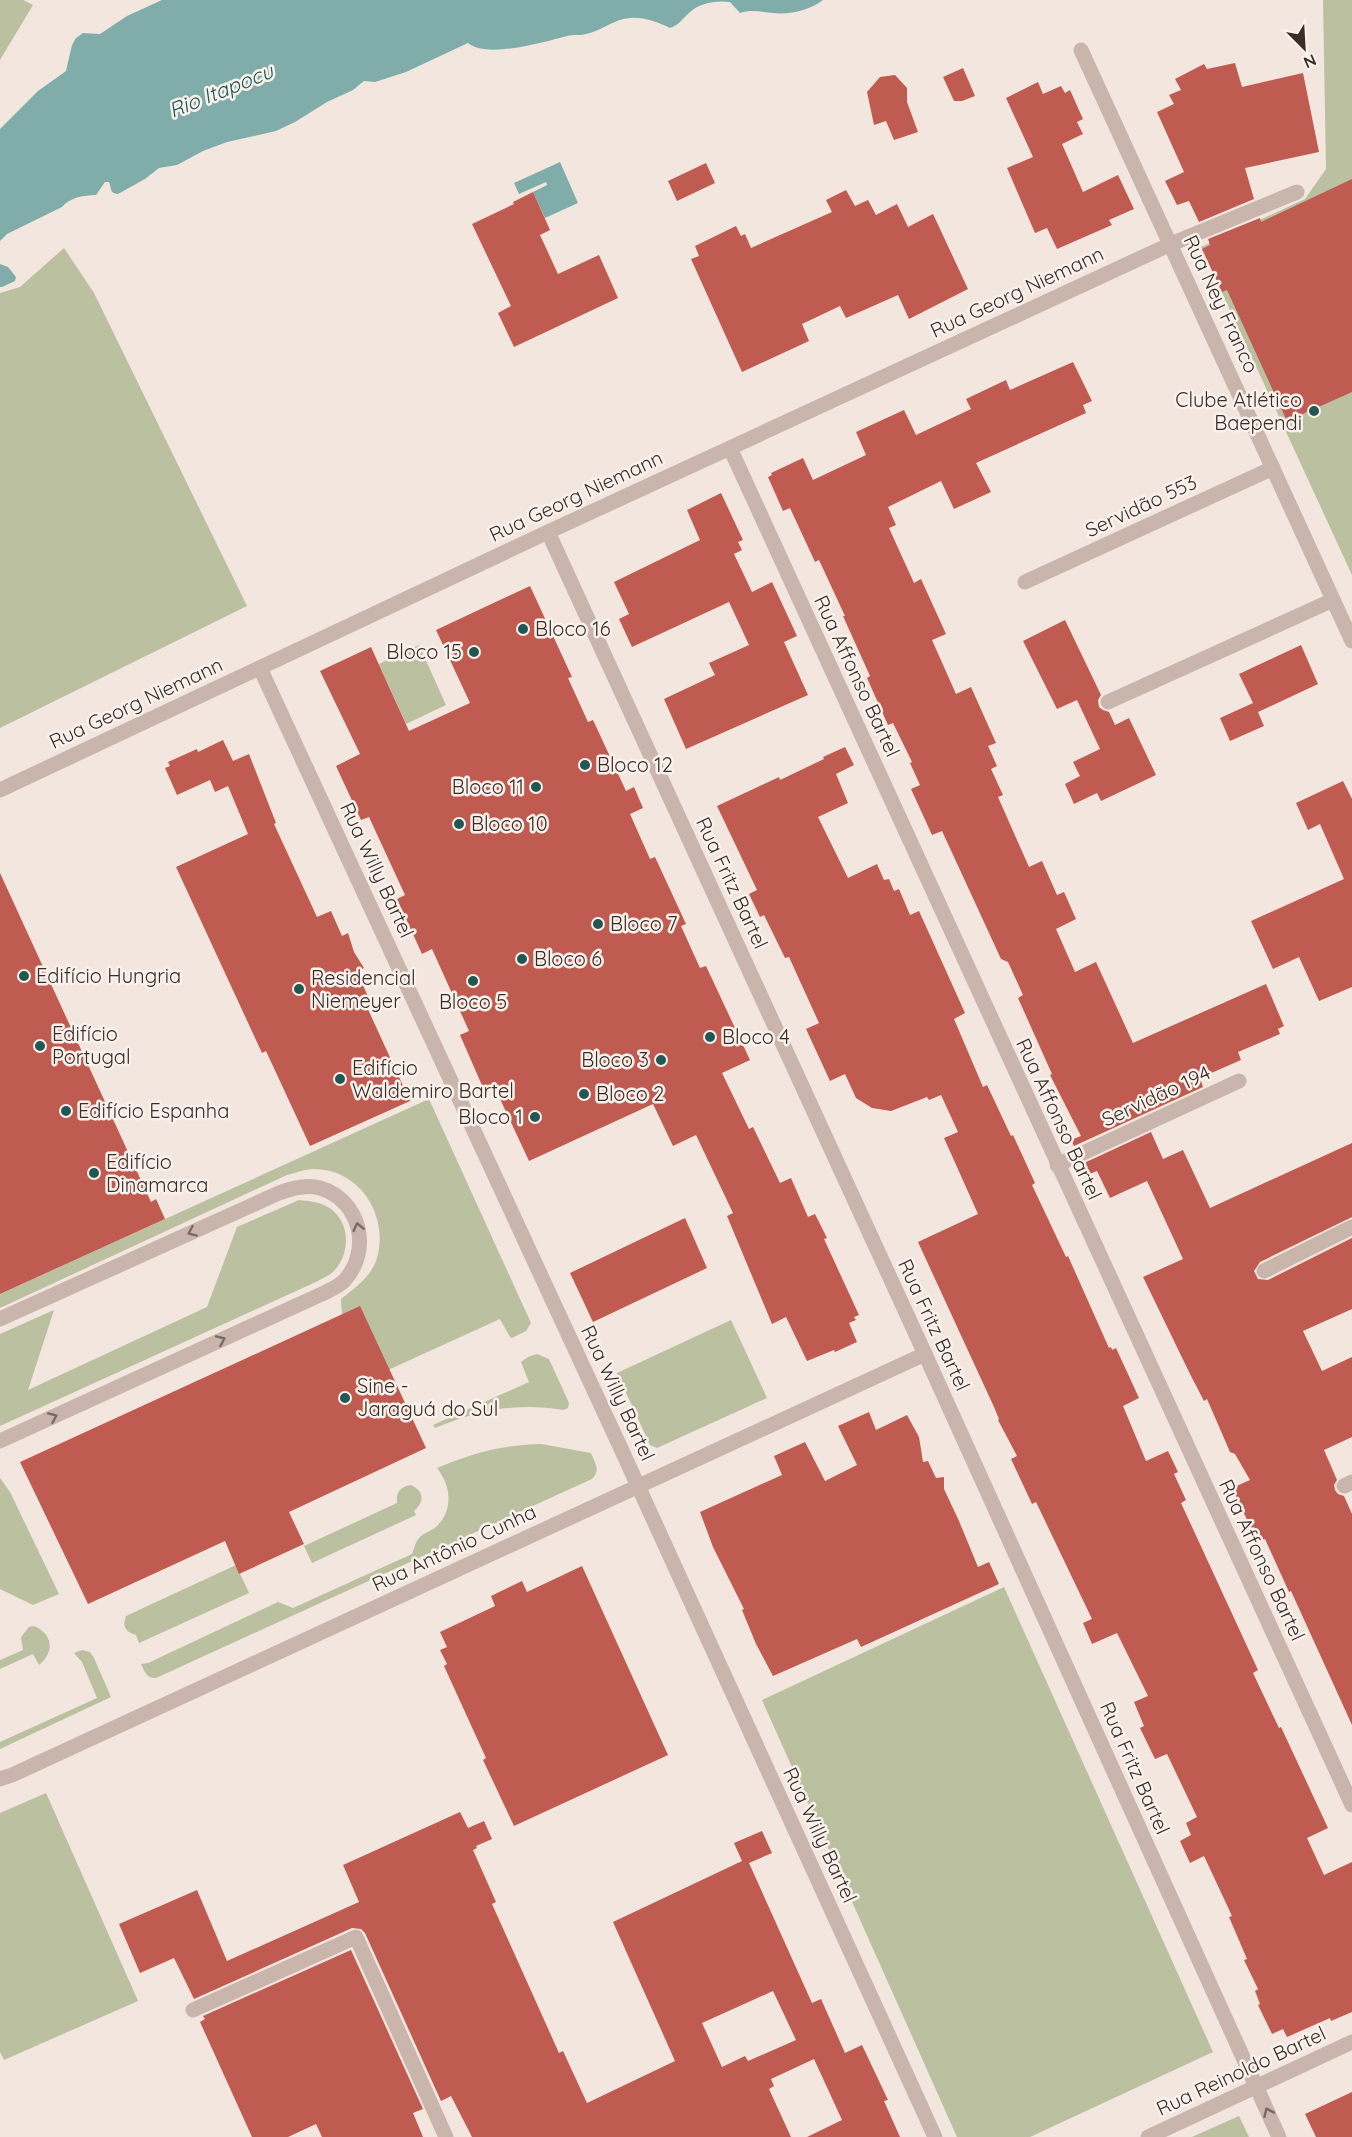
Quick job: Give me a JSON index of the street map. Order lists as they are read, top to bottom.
{
  "streets": {
    "street": [
      "Rua Georg Niemann",
      "Rua Ney Franco",
      "Servidão 553",
      "Rua Affonso Bartel",
      "Rua Willy Bartel",
      "Rua Fritz Bartel",
      "Servidão 194",
      "Rua Antônio Cunha",
      "Rua Reinoldo Bartel"
    ]
  },
  "crossings": [
    ["Rua Georg Niemann", "Rua Ney Franco"],
    ["Rua Georg Niemann", "Rua Affonso Bartel"],
    ["Rua Georg Niemann", "Rua Willy Bartel"],
    ["Rua Georg Niemann", "Rua Fritz Bartel"],
    ["Rua Ney Franco", "Servidão 553"],
    ["Rua Affonso Bartel", "Servidão 194"],
    ["Rua Willy Bartel", "Rua Antônio Cunha"],
    ["Rua Fritz Bartel", "Rua Antônio Cunha"],
    ["Rua Fritz Bartel", "Rua Reinoldo Bartel"]
  ],
  "water": ["Rio Itapocu"],
  "places": [
    "Clube Atlético Baependi",
    "Bloco 16",
    "Bloco 15",
    "Bloco 12",
    "Bloco 11",
    "Bloco 10",
    "Bloco 7",
    "Bloco 6",
    "Edifício Hungria",
    "Bloco 5",
    "Residencial Niemeyer",
    "Bloco 4",
    "Edifício Portugal",
    "Bloco 3",
    "Edifício Waldemiro Bartel",
    "Bloco 2",
    "Edifício Espanha",
    "Bloco 1",
    "Edifício Dinamarca",
    "Sine - Jaraguá do Sul"
  ],
  "north": "bottom right"
}
